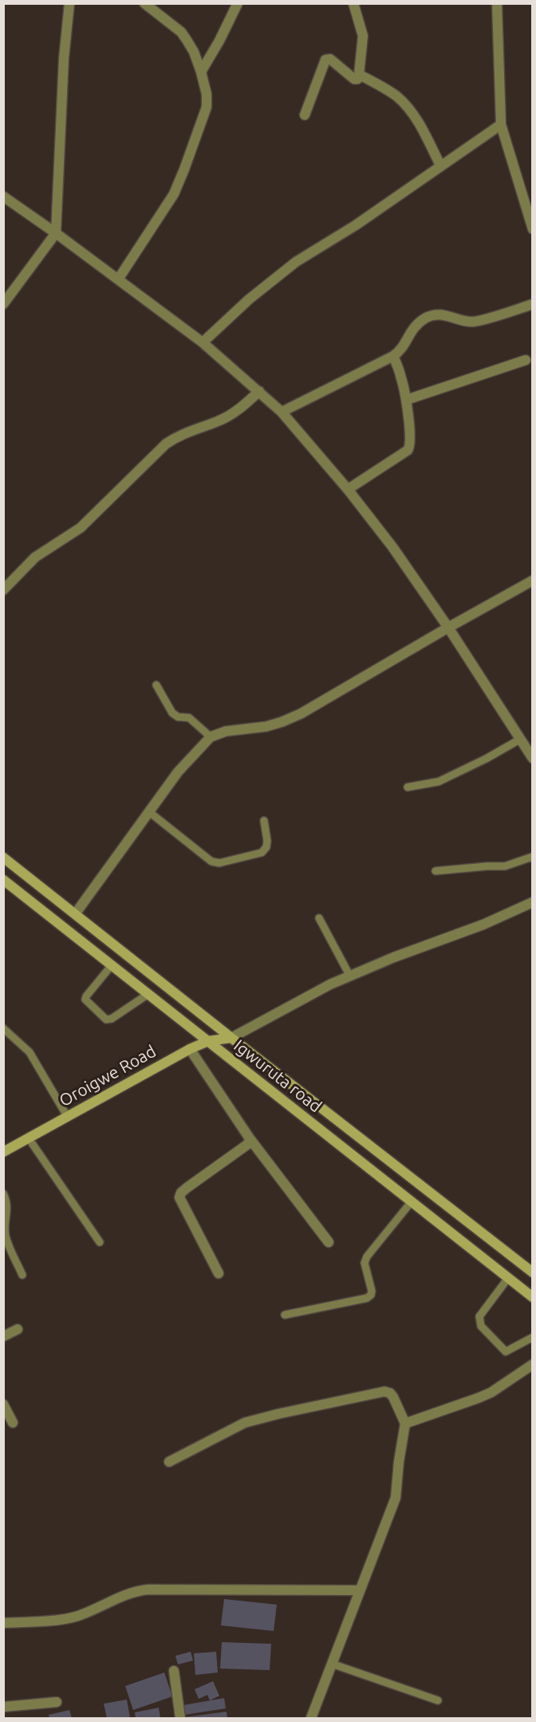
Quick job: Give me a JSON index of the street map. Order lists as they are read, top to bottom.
{
  "streets": {
    "main road": ["Oroigwe Road", "Igwuruta road"]
  },
  "crossings": [
    ["Oroigwe Road", "Igwuruta road"]
  ]
}
